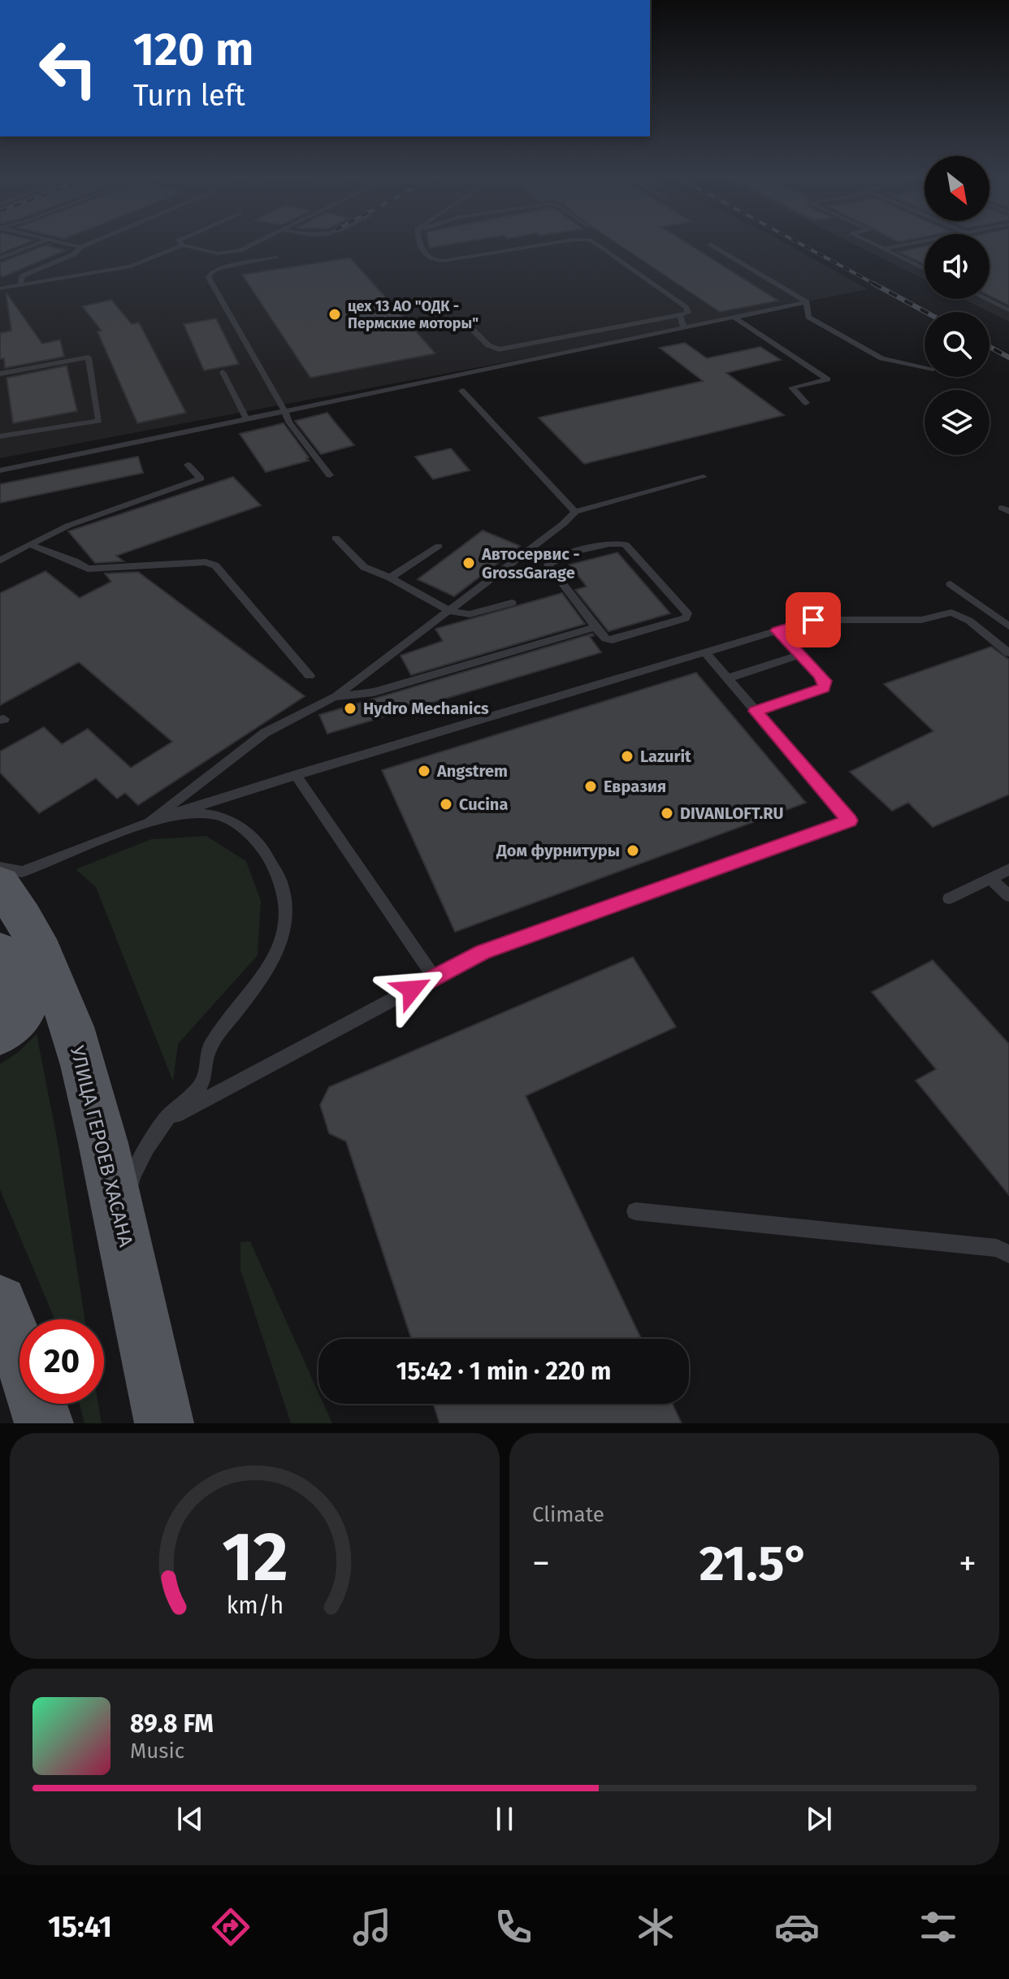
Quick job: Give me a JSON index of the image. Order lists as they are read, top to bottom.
{
  "streets": {
    "main road": ["УЛИЦА ГЕРОЕВ ХАСАНА"]
  },
  "places": [
    "цех 13 АО \"ОДК - Пермские моторы\"",
    "Автосервис - GrossGarage",
    "Hydro Mechanics",
    "Lazurit",
    "Angstrem",
    "Евразия",
    "Cucina",
    "DIVANLOFT.RU",
    "Дом фурнитуры"
  ],
  "north": "bottom right",
  "page": {
    "turn": ["120 m", "Turn left"],
    "limit": "20",
    "trip": "15:42 · 1 min · 220 m",
    "tile": "Climate",
    "heat": ["−", "21.5°", "+"],
    "song": ["89.8 FM", "Music"],
    "tabs": "15:41",
    "gauge": ["12", "km/h"]
  }
}
